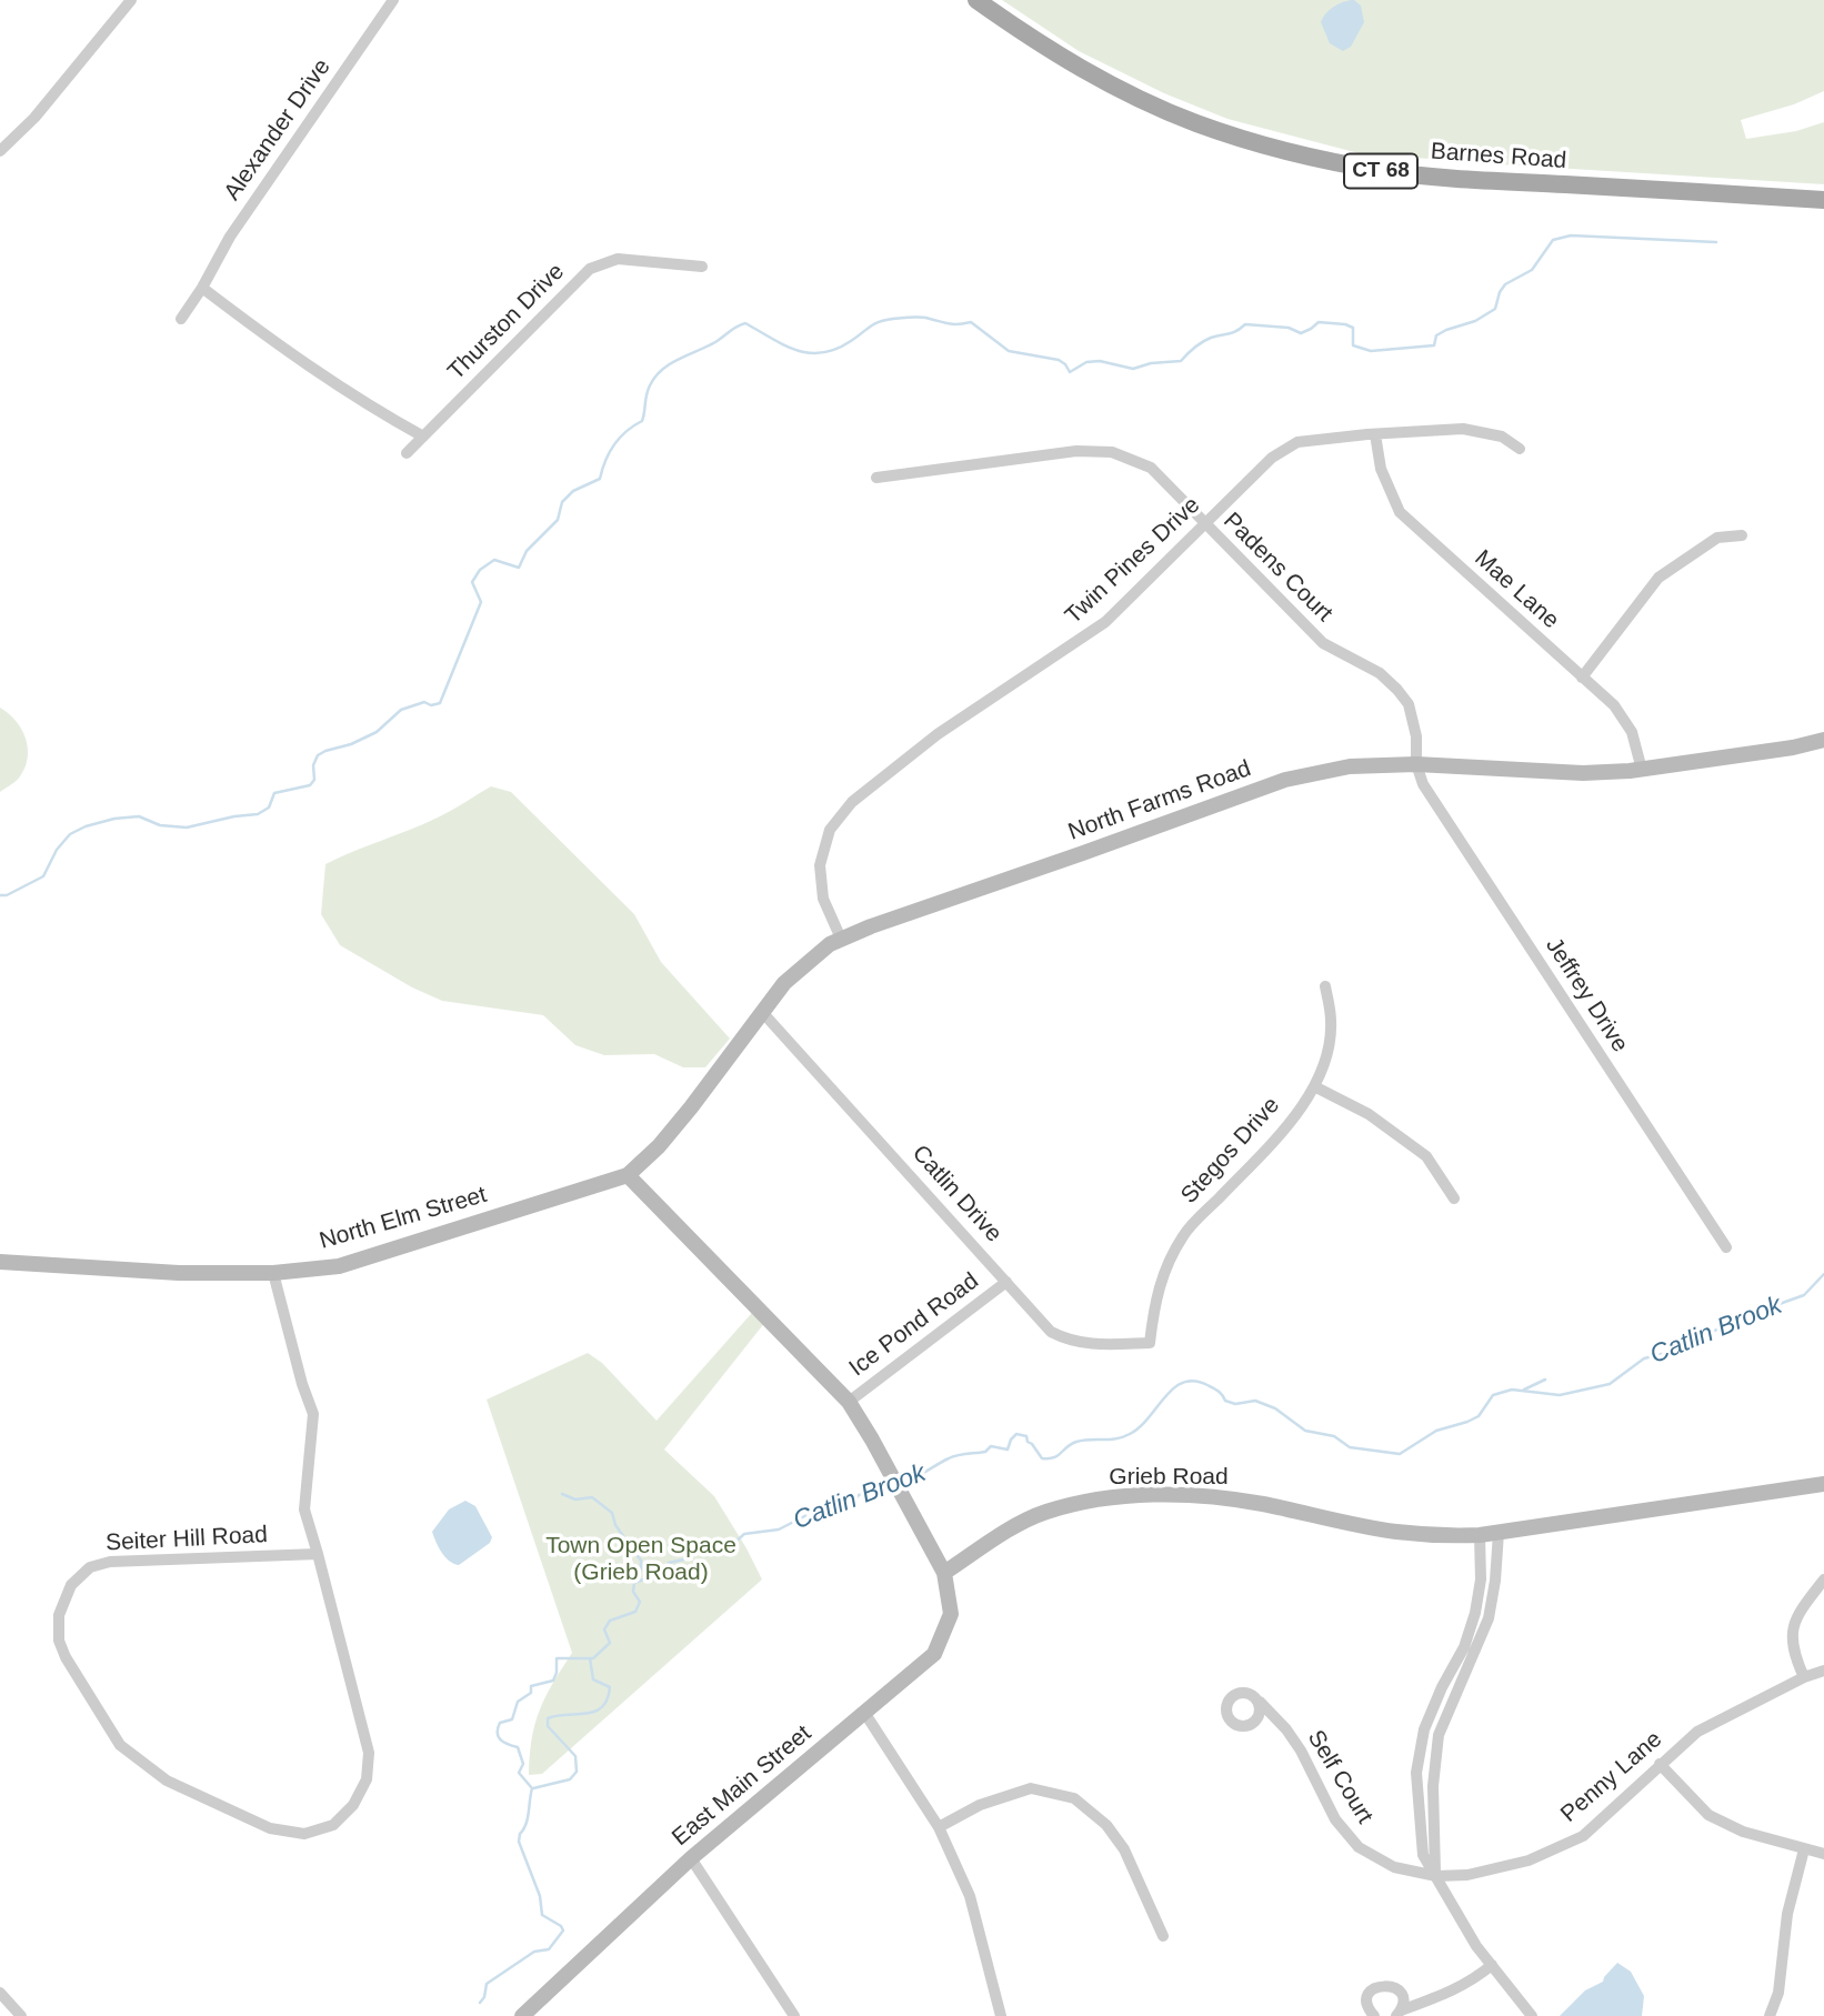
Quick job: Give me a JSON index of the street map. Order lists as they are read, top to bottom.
{
  "streets": {
    "main road": [
      "Barnes Road",
      "CT 68",
      "North Farms Road",
      "North Elm Street",
      "Grieb Road",
      "East Main Street"
    ],
    "street": [
      "Alexander Drive",
      "Thurston Drive",
      "Twin Pines Drive",
      "Padens Court",
      "Mae Lane",
      "Jeffrey Drive",
      "Stegos Drive",
      "Catlin Drive",
      "Ice Pond Road",
      "Seiter Hill Road",
      "Self Court",
      "Penny Lane"
    ]
  },
  "crossings": [
    ["Twin Pines Drive", "Padens Court"],
    ["Twin Pines Drive", "Mae Lane"],
    ["Twin Pines Drive", "North Farms Road"],
    ["Padens Court", "North Farms Road"],
    ["Padens Court", "Jeffrey Drive"],
    ["Mae Lane", "North Farms Road"],
    ["North Farms Road", "Jeffrey Drive"],
    ["North Farms Road", "Catlin Drive"],
    ["North Farms Road", "North Elm Street"],
    ["Stegos Drive", "Catlin Drive"],
    ["Catlin Drive", "Ice Pond Road"],
    ["North Elm Street", "Seiter Hill Road"],
    ["Grieb Road", "East Main Street"],
    ["Self Court", "Penny Lane"]
  ],
  "water": ["Catlin Brook"],
  "parks": ["Town Open Space (Grieb Road)"]
}
